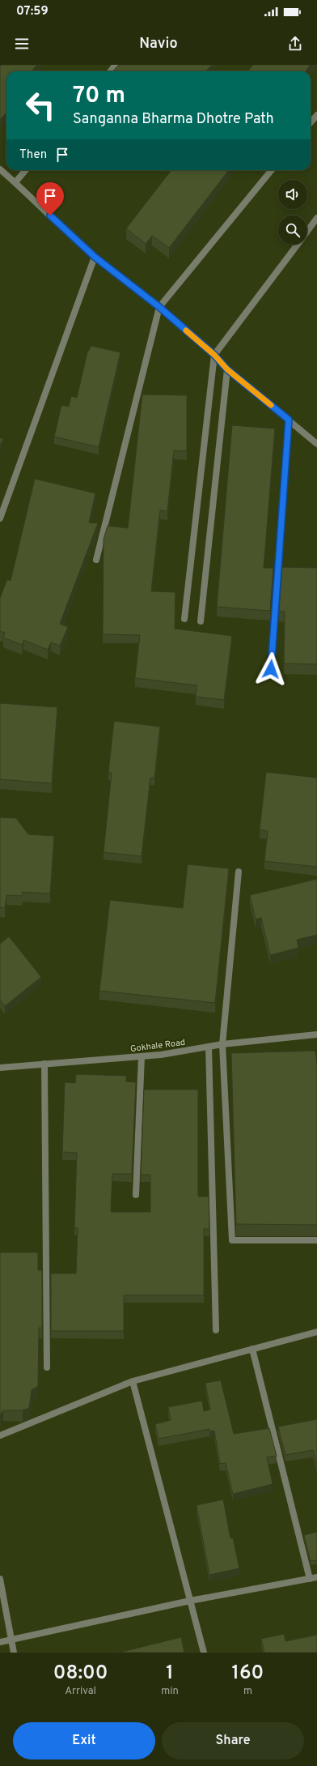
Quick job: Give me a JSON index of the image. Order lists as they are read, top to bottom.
{
  "streets": {
    "street": ["Gokhale Road"]
  },
  "page": {
    "status": "07:59",
    "header": "Navio",
    "turn": ["70 m", "Sanganna Bharma Dhotre Path"],
    "then": "Then",
    "eta": [
      "08:00",
      "Arrival",
      "1",
      "min",
      "160",
      "m"
    ],
    "buttons": ["Exit", "Share"]
  }
}
